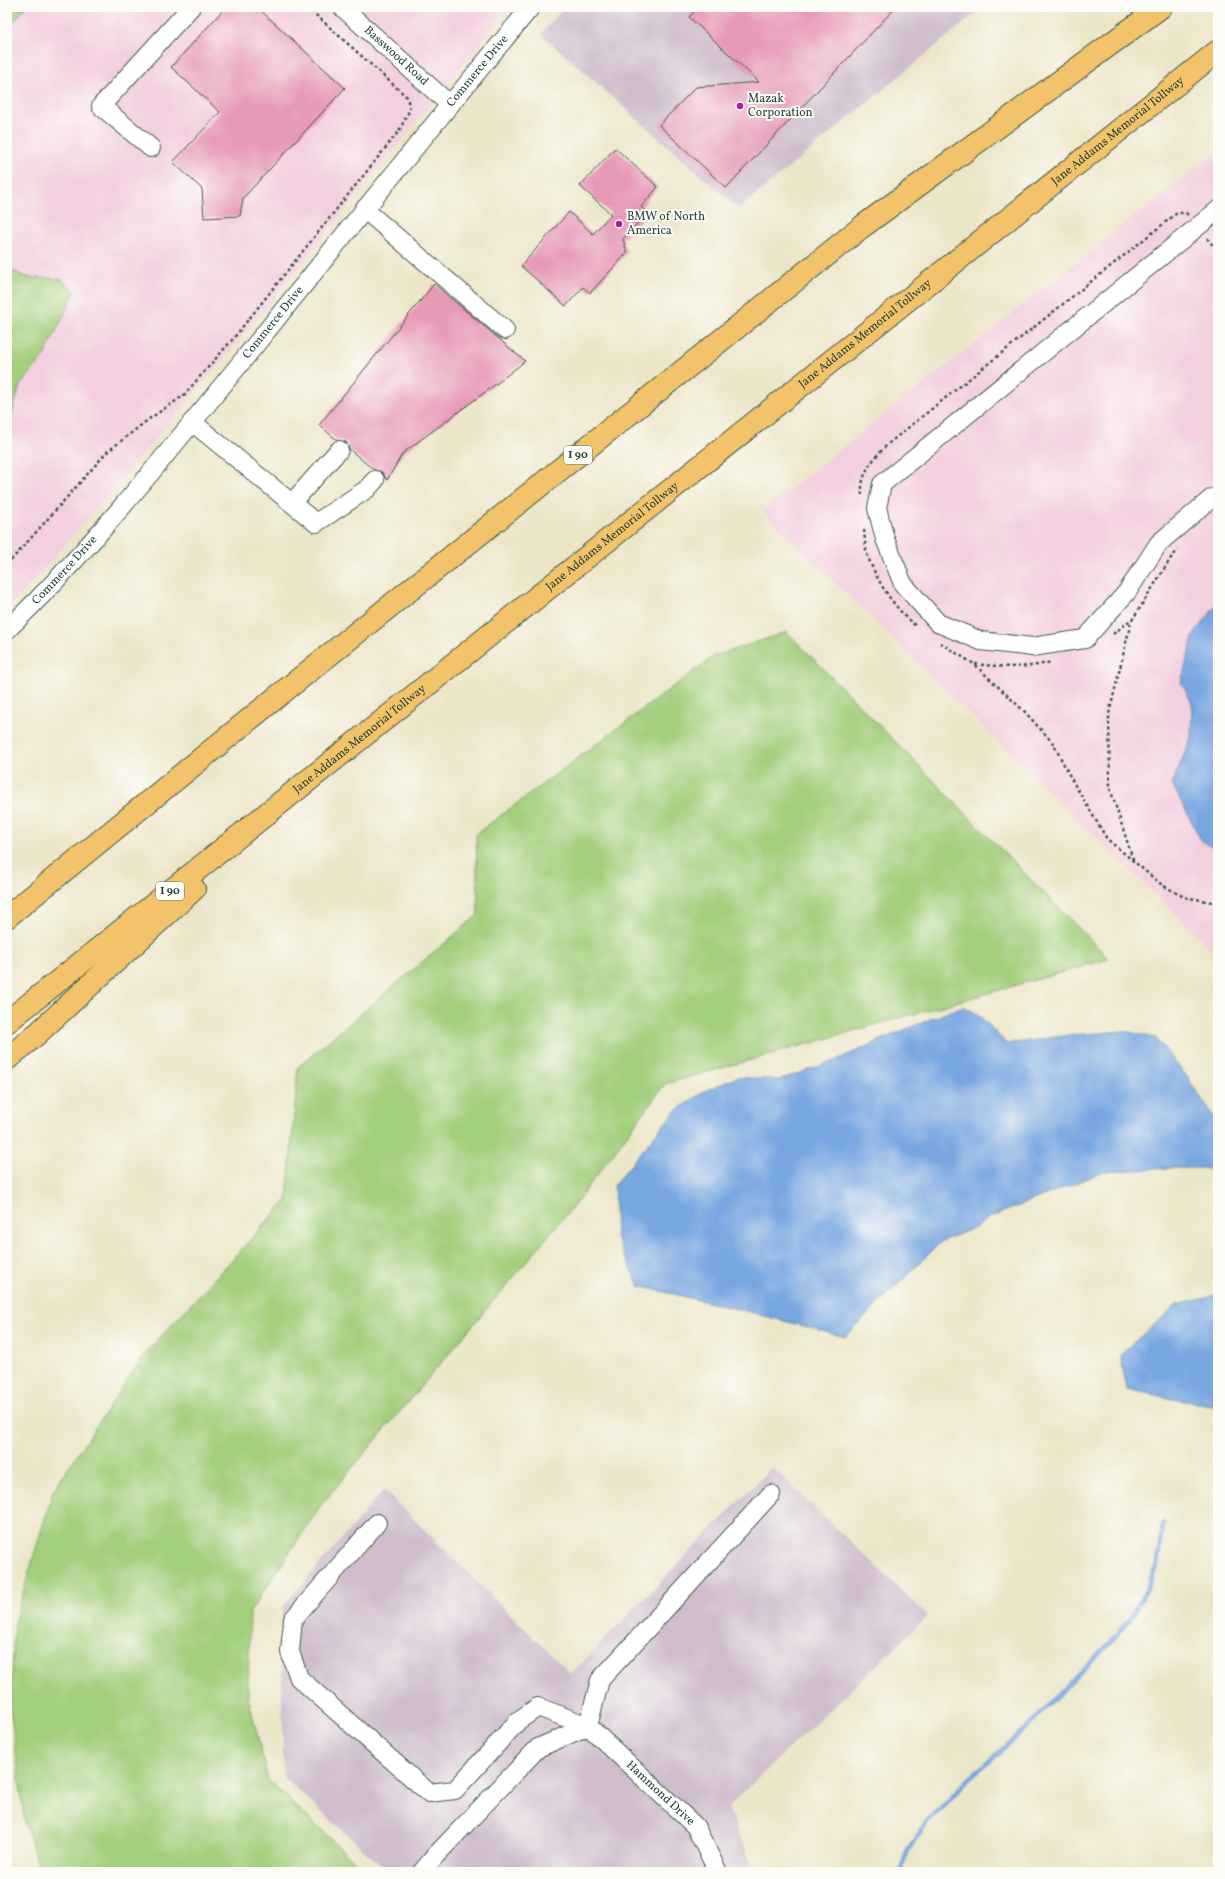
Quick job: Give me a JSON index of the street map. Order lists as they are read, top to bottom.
{
  "streets": {
    "highway": ["Jane Addams Memorial Tollway", "I 90"],
    "street": ["Basswood Road", "Commerce Drive", "Hammond Drive"]
  },
  "crossings": [
    ["Basswood Road", "Commerce Drive"]
  ],
  "places": ["Mazak Corporation", "BMW of North America"]
}
